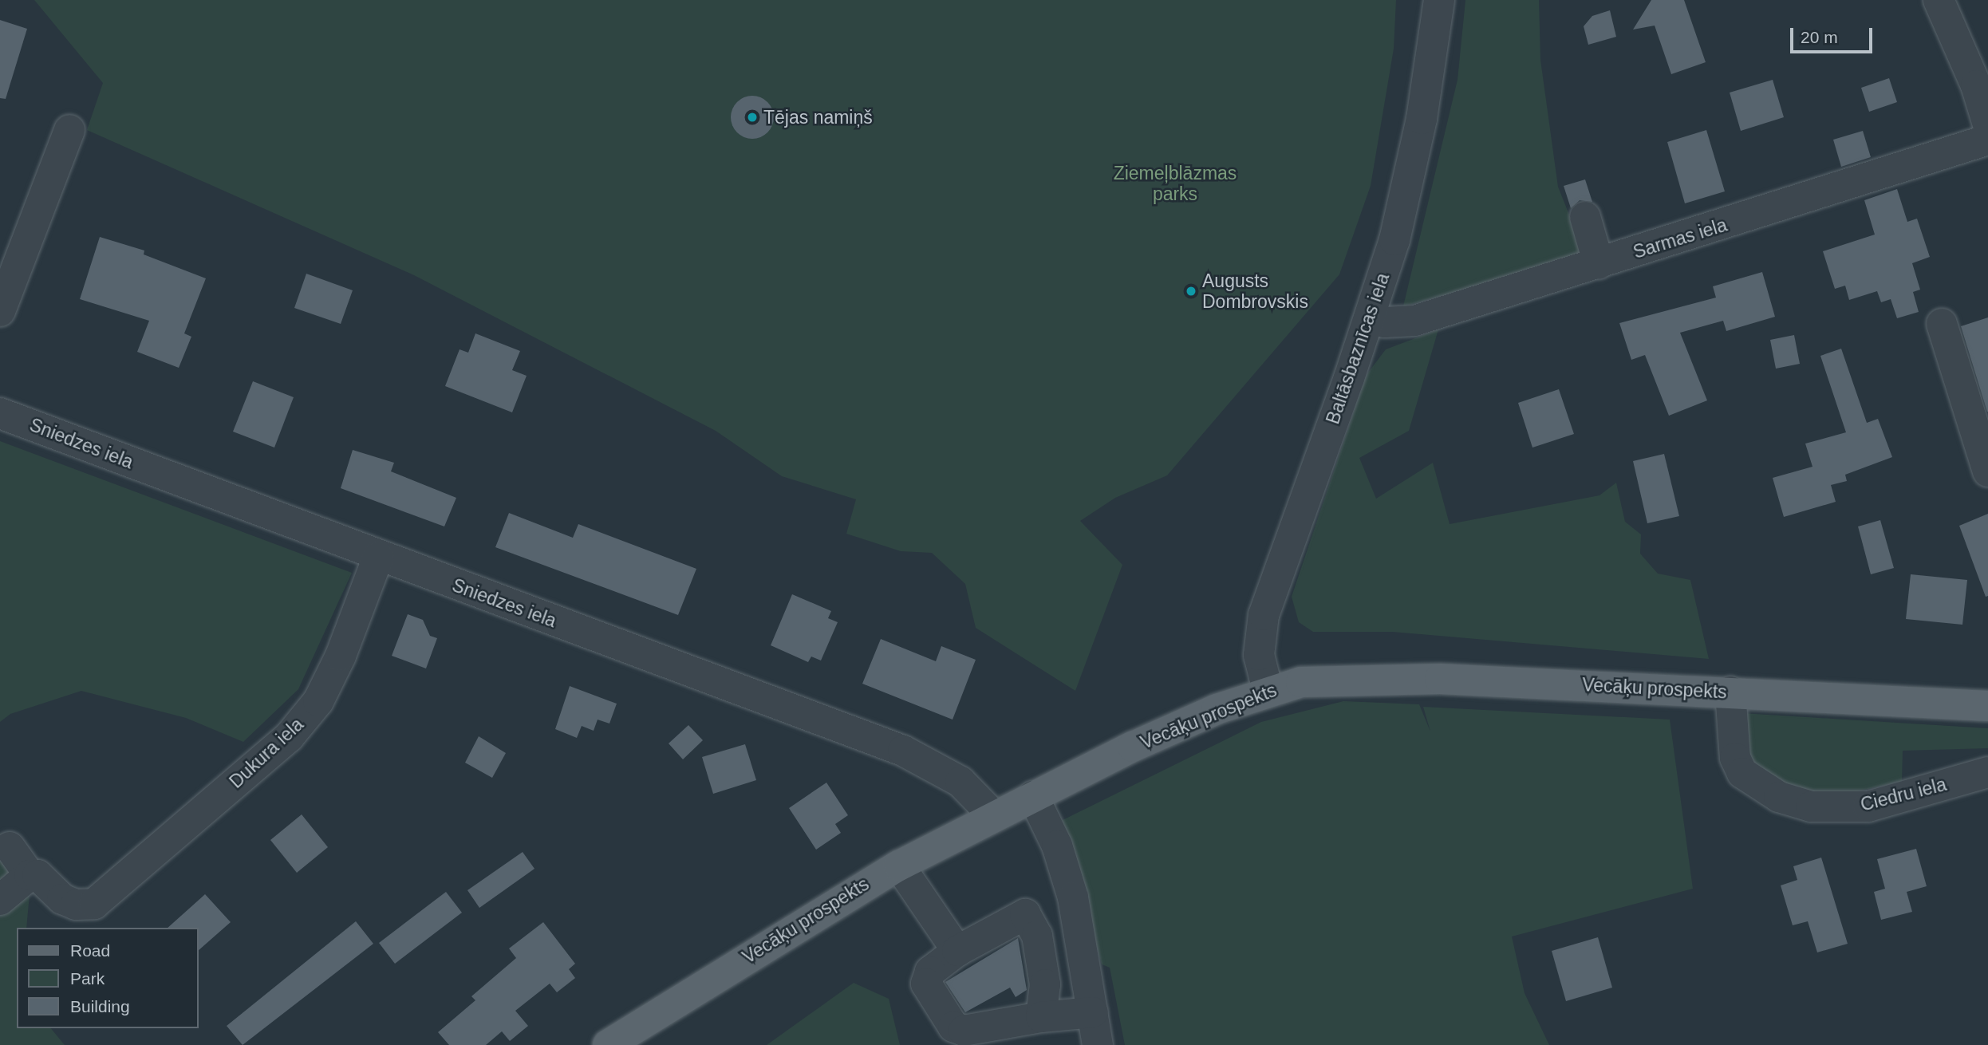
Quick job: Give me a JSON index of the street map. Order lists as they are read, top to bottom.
{
  "streets": {
    "main road": ["Vecāķu prospekts"],
    "street": [
      "Sarmas iela",
      "Baltāsbaznīcas iela",
      "Sniedzes iela",
      "Dukura iela",
      "Ciedru iela"
    ]
  },
  "crossings": [
    ["Sarmas iela", "Baltāsbaznīcas iela"],
    ["Baltāsbaznīcas iela", "Vecāķu prospekts"],
    ["Sniedzes iela", "Vecāķu prospekts"],
    ["Sniedzes iela", "Dukura iela"],
    ["Vecāķu prospekts", "Ciedru iela"]
  ],
  "parks": ["Ziemeļblāzmas parks"],
  "places": ["Tējas namiņš", "Augusts Dombrovskis"],
  "legend": ["Road", "Park", "Building"],
  "scale_bar": "20 m"
}
